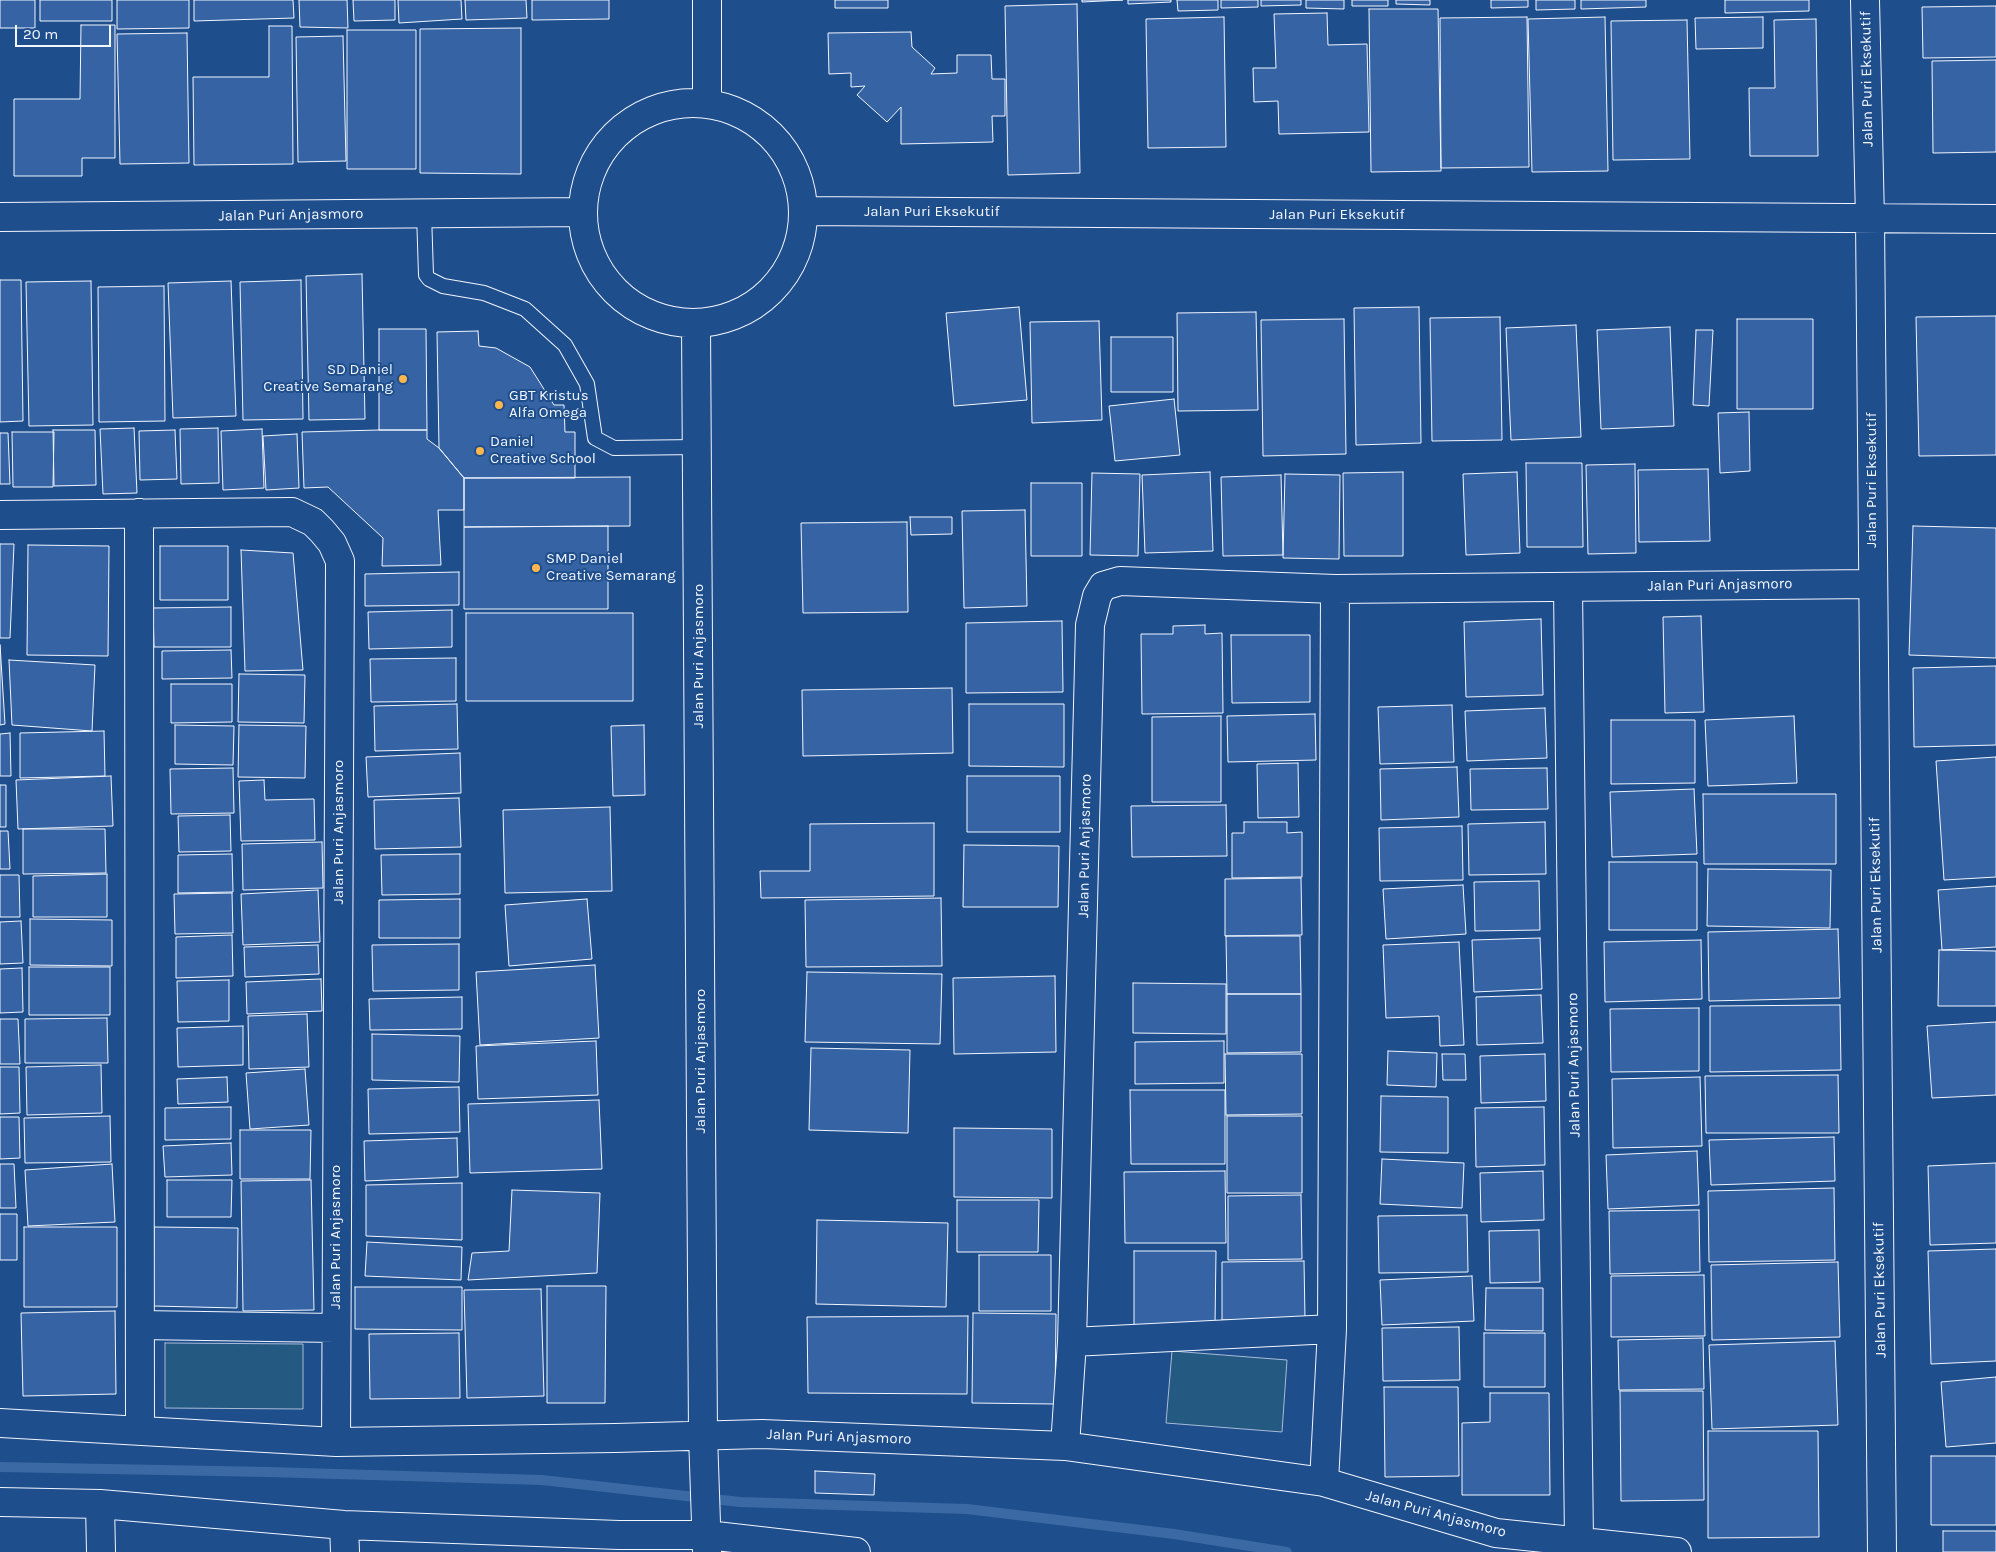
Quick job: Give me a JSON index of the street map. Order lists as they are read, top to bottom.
{
  "streets": {
    "street": ["Jalan Puri Eksekutif", "Jalan Puri Anjasmoro"]
  },
  "crossings": [
    ["Jalan Puri Eksekutif", "Jalan Puri Anjasmoro"]
  ],
  "places": [
    "SD Daniel Creative Semarang",
    "GBT Kristus Alfa Omega",
    "Daniel Creative School",
    "SMP Daniel Creative Semarang"
  ],
  "scale_bar": "20 m"
}
